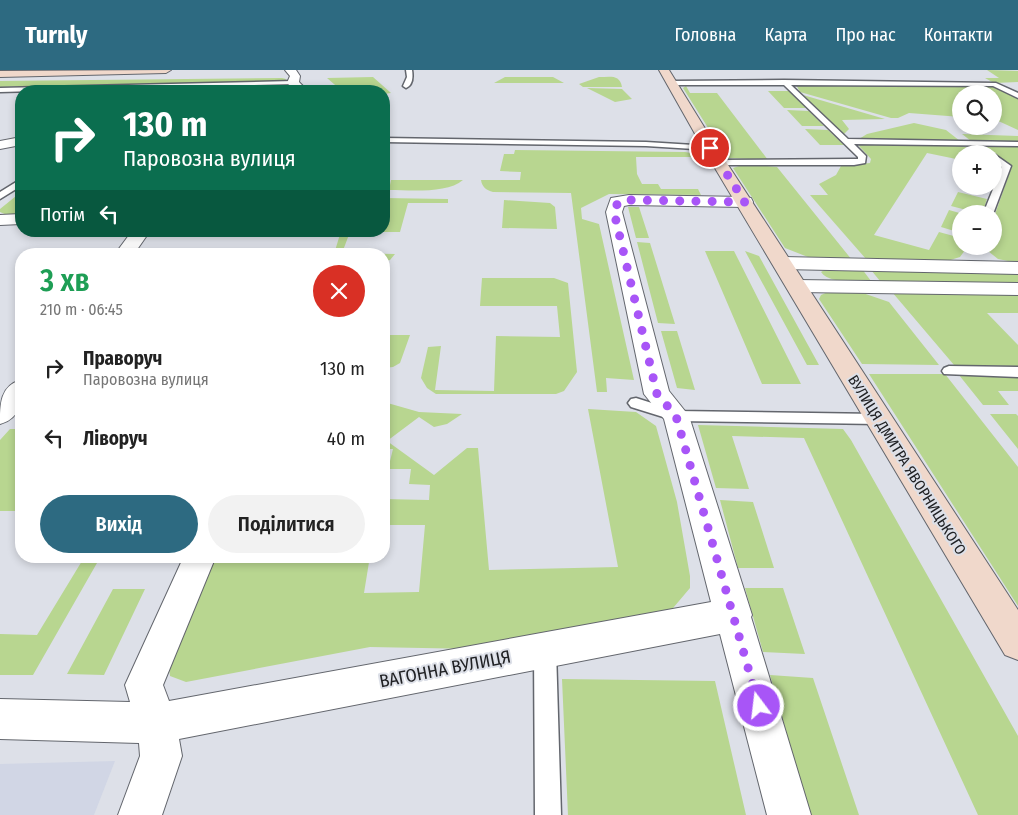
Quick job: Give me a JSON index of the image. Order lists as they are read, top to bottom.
{
  "streets": {
    "street": ["ВУЛИЦЯ ДМИТРА ЯВОРНИЦЬКОГО", "ВАГОННА ВУЛИЦЯ"]
  },
  "page": {
    "header": "Turnly",
    "nav": [
      "Головна",
      "Карта",
      "Про нас",
      "Контакти"
    ],
    "map_buttons": ["+", "−"],
    "turn": ["130 m", "Паровозна вулиця"],
    "then": "Потім",
    "heading": ["3 хв", "210 m · 06:45"],
    "list": [
      {
        "name": "Праворуч",
        "note": "Паровозна вулиця",
        "value": "130 m"
      },
      {
        "name": "Ліворуч",
        "value": "40 m"
      }
    ],
    "buttons": ["Вихід", "Поділитися"]
  }
}
